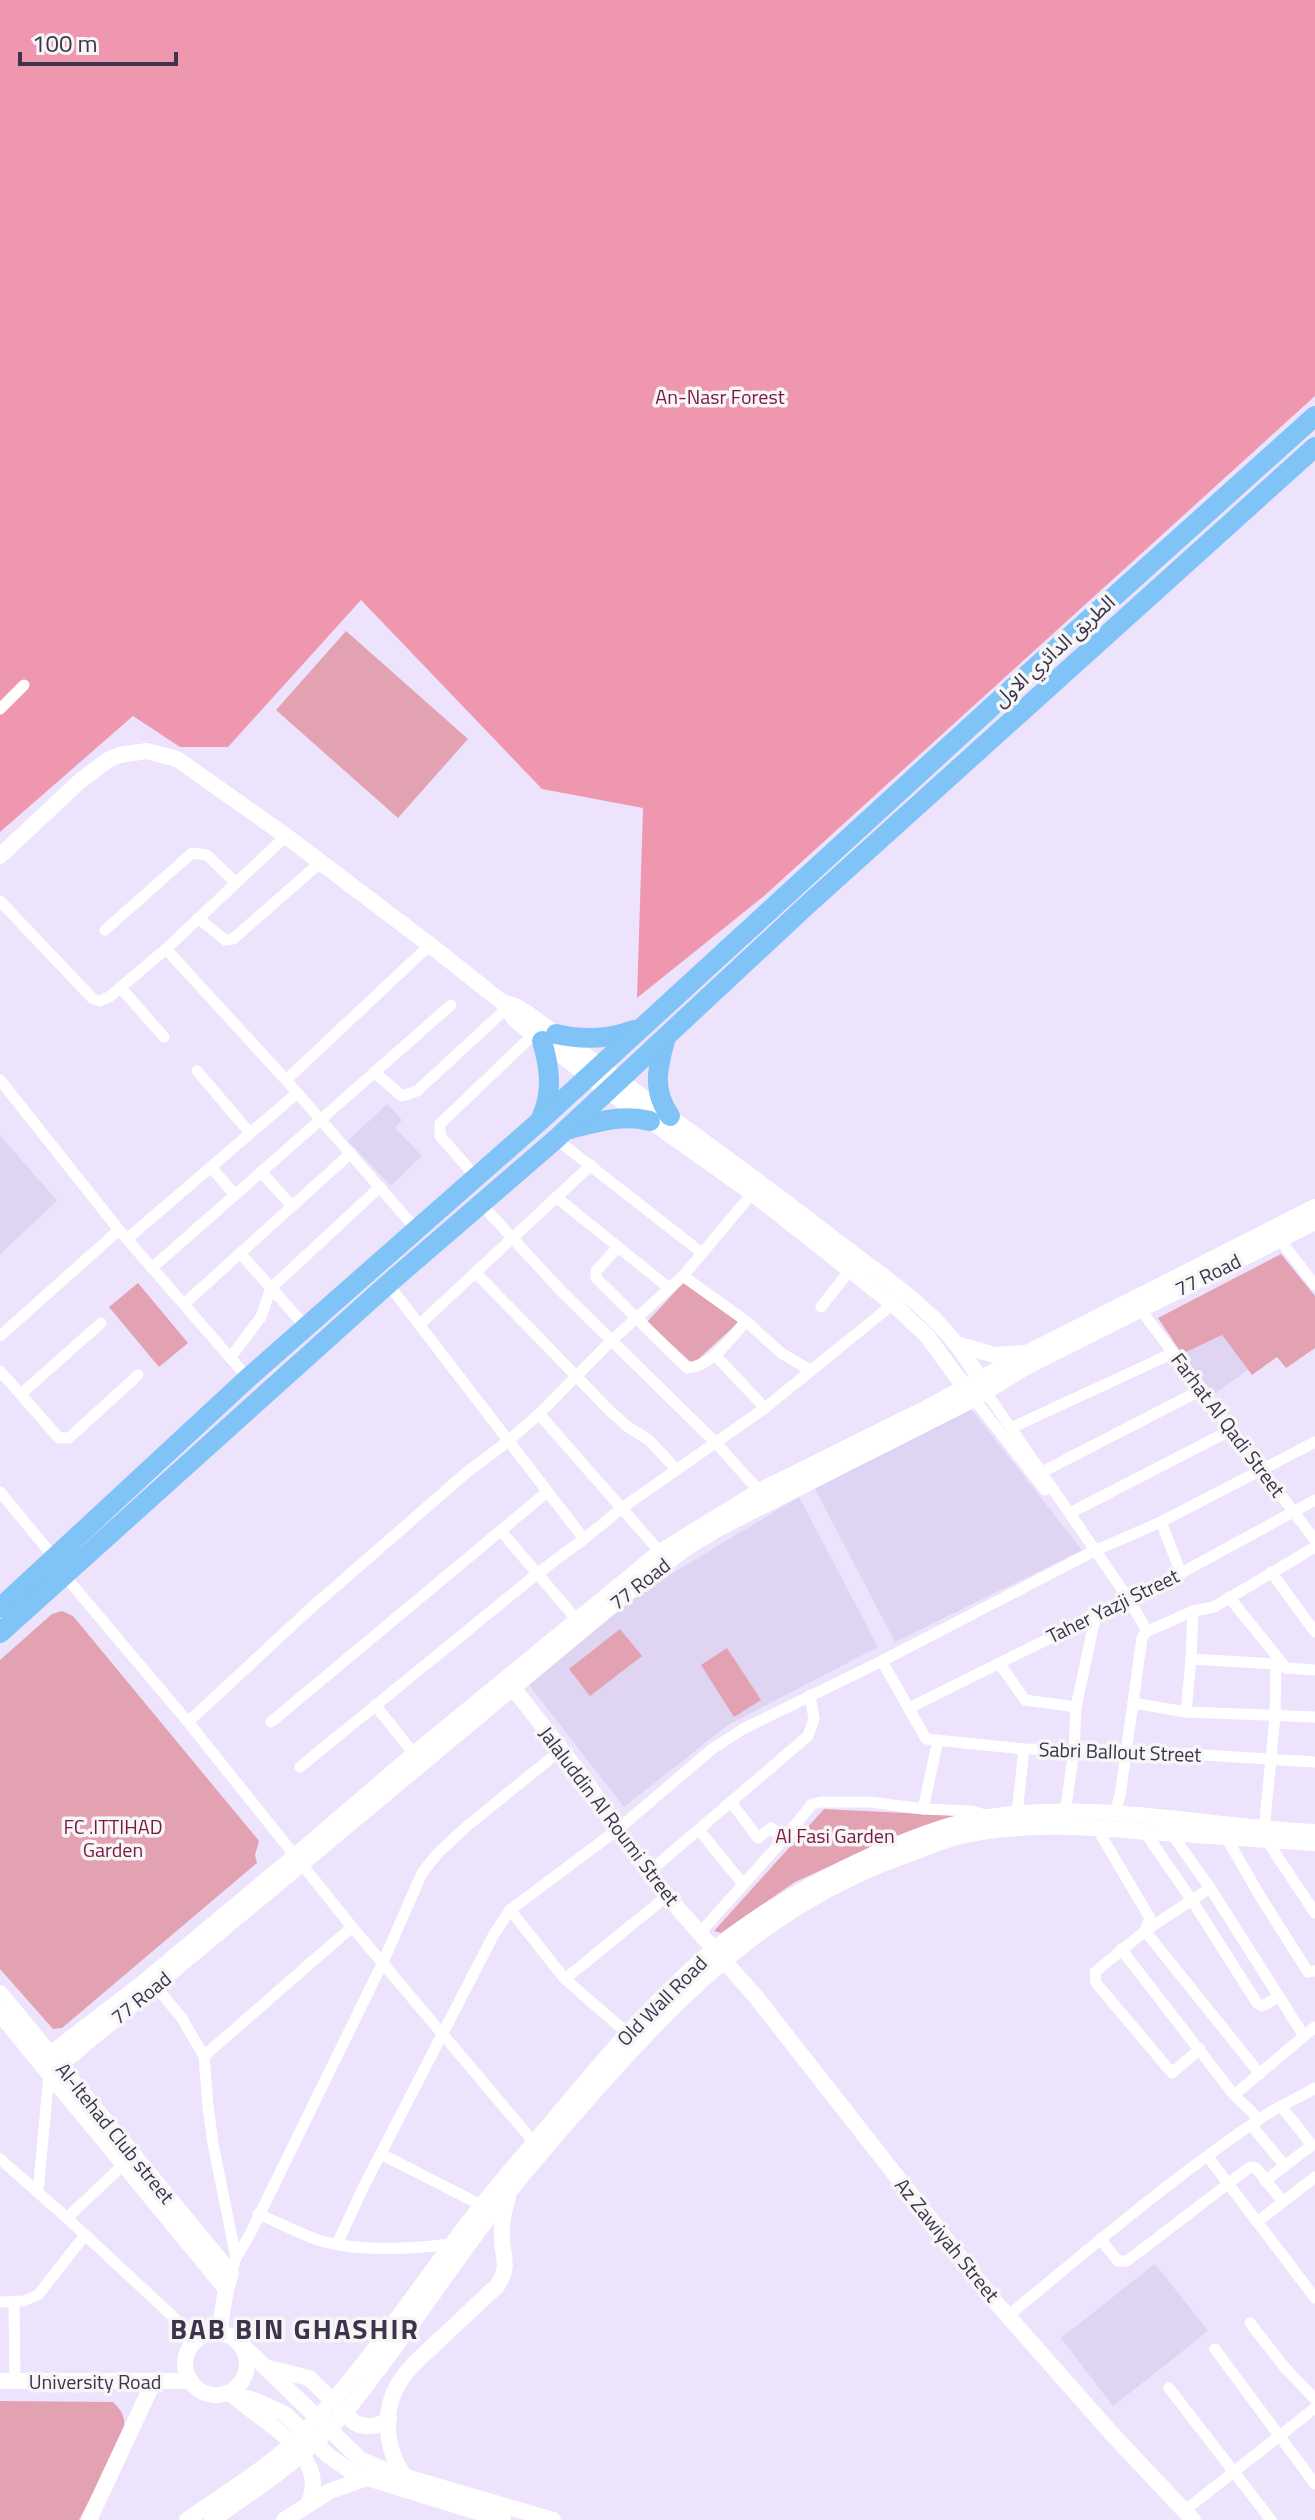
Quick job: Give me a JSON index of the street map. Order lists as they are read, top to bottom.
{
  "streets": {
    "highway": ["الطريق الدائري الاول"],
    "main road": [
      "77 Road",
      "Jalaluddin Al Roumi Street",
      "Old Wall Road",
      "Al-Itehad Club street",
      "Az Zawiyah Street",
      "University Road"
    ],
    "street": ["Farhat Al Qadi Street", "Taher Yazji Street", "Sabri Ballout Street"]
  },
  "crossings": [
    ["77 Road", "Farhat Al Qadi Street"],
    ["77 Road", "Jalaluddin Al Roumi Street"],
    ["77 Road", "Al-Itehad Club street"],
    ["Farhat Al Qadi Street", "Taher Yazji Street"],
    ["Jalaluddin Al Roumi Street", "Old Wall Road"],
    ["Jalaluddin Al Roumi Street", "Az Zawiyah Street"],
    ["Old Wall Road", "Az Zawiyah Street"]
  ],
  "districts": ["BAB BIN GHASHIR"],
  "parks": ["An-Nasr Forest", "FC .ITTIHAD Garden", "Al Fasi Garden"],
  "scale_bar": "100 m"
}
